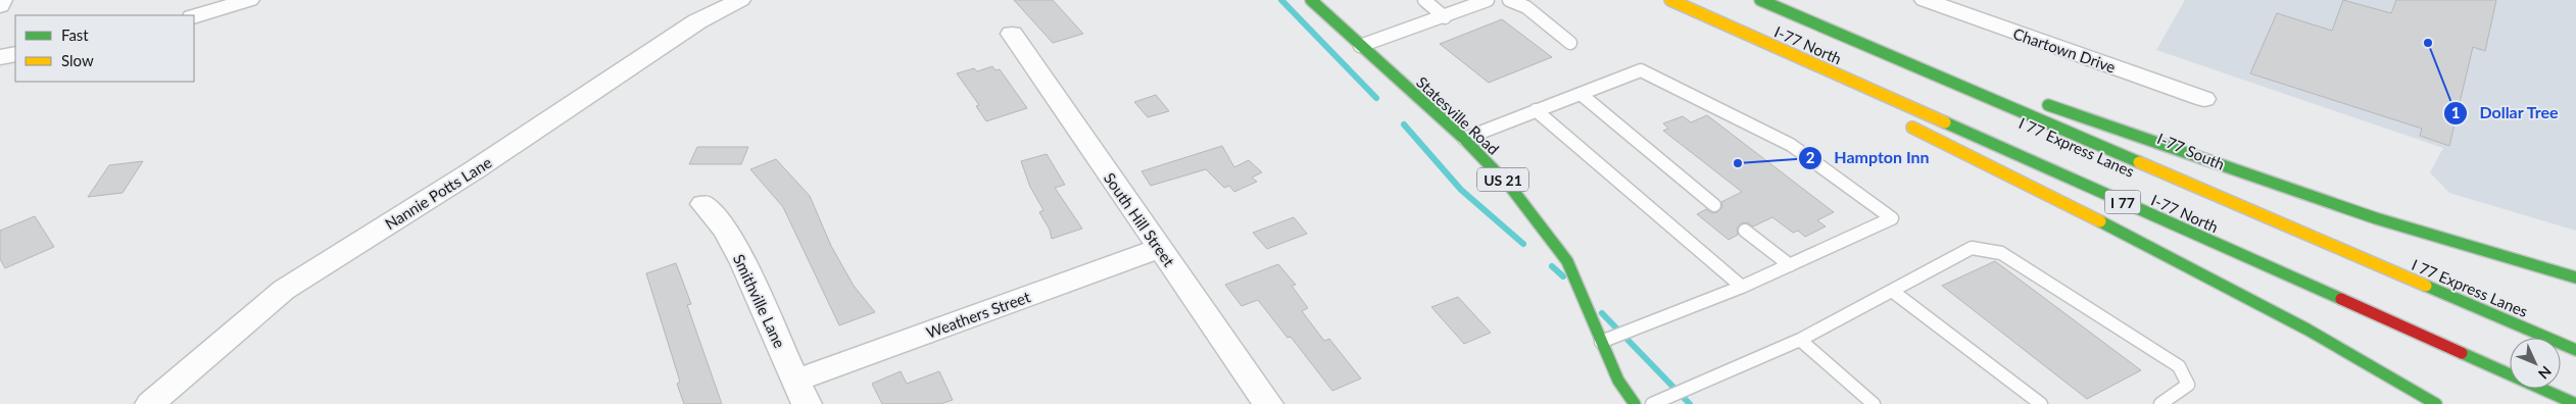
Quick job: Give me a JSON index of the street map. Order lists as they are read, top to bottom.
{
  "streets": {
    "main road": [
      "I-77 North",
      "Statesville Road",
      "I 77 Express Lanes",
      "I-77 South",
      "US 21",
      "I 77"
    ],
    "street": [
      "Chartown Drive",
      "Nannie Potts Lane",
      "South Hill Street",
      "Smithville Lane",
      "Weathers Street"
    ]
  },
  "crossings": [
    ["South Hill Street", "Weathers Street"],
    ["Smithville Lane", "Weathers Street"]
  ],
  "places": ["Dollar Tree", "Hampton Inn"],
  "legend": ["Fast", "Slow"],
  "north": "bottom right"
}
